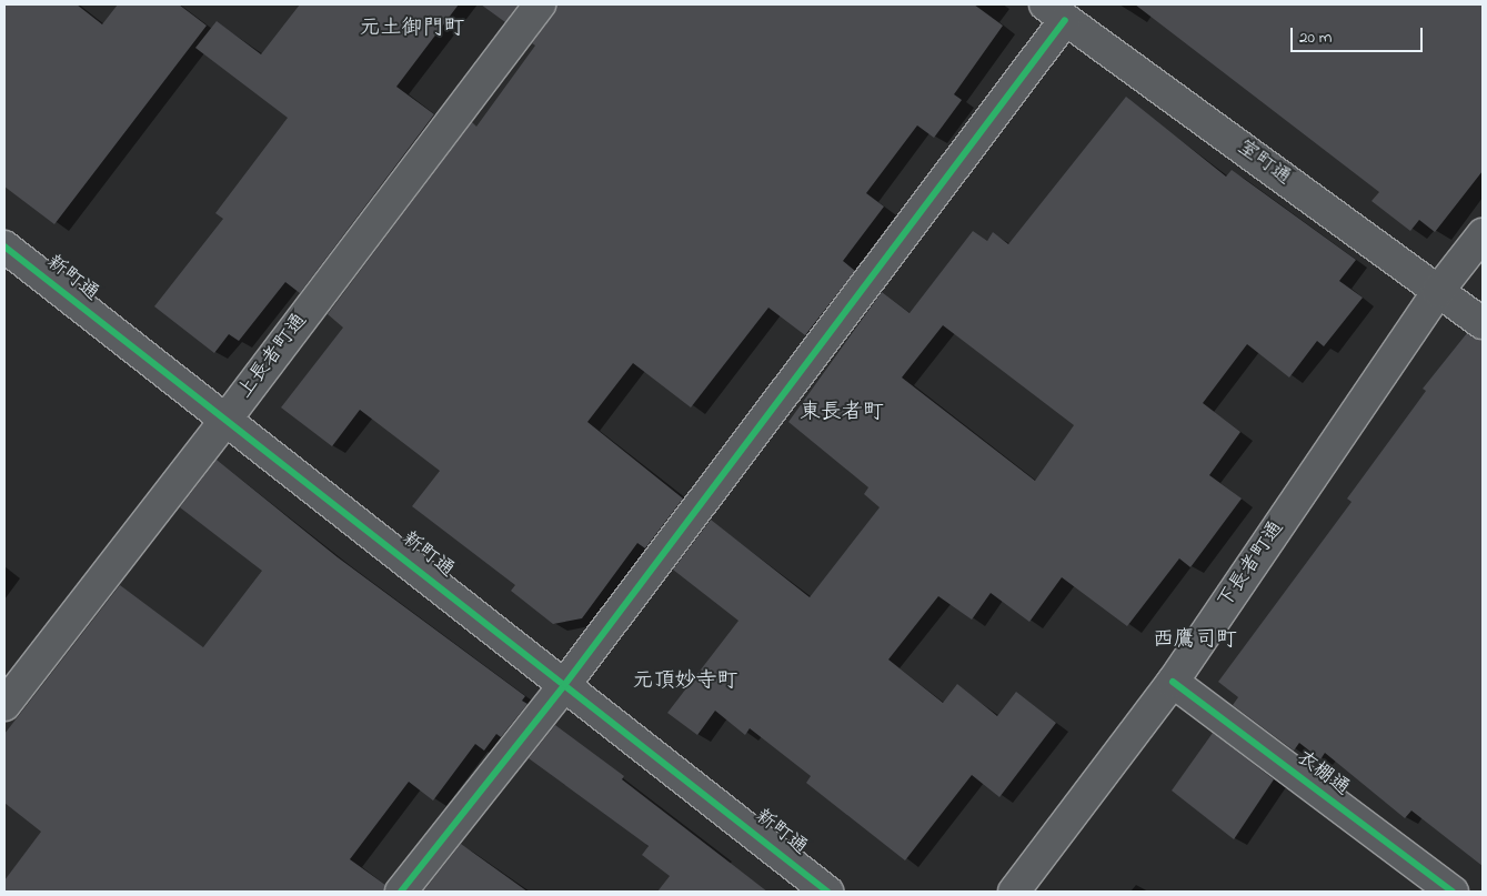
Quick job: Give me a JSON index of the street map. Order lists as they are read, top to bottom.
{
  "streets": {
    "street": [
      "室町通",
      "新町通",
      "上長者町通",
      "下長者町通",
      "衣棚通"
    ]
  },
  "crossings": [
    ["室町通", "下長者町通"],
    ["新町通", "上長者町通"],
    ["下長者町通", "衣棚通"]
  ],
  "districts": [
    "元土御門町",
    "東長者町",
    "西鷹司町",
    "元頂妙寺町"
  ],
  "scale_bar": "20 m"
}
